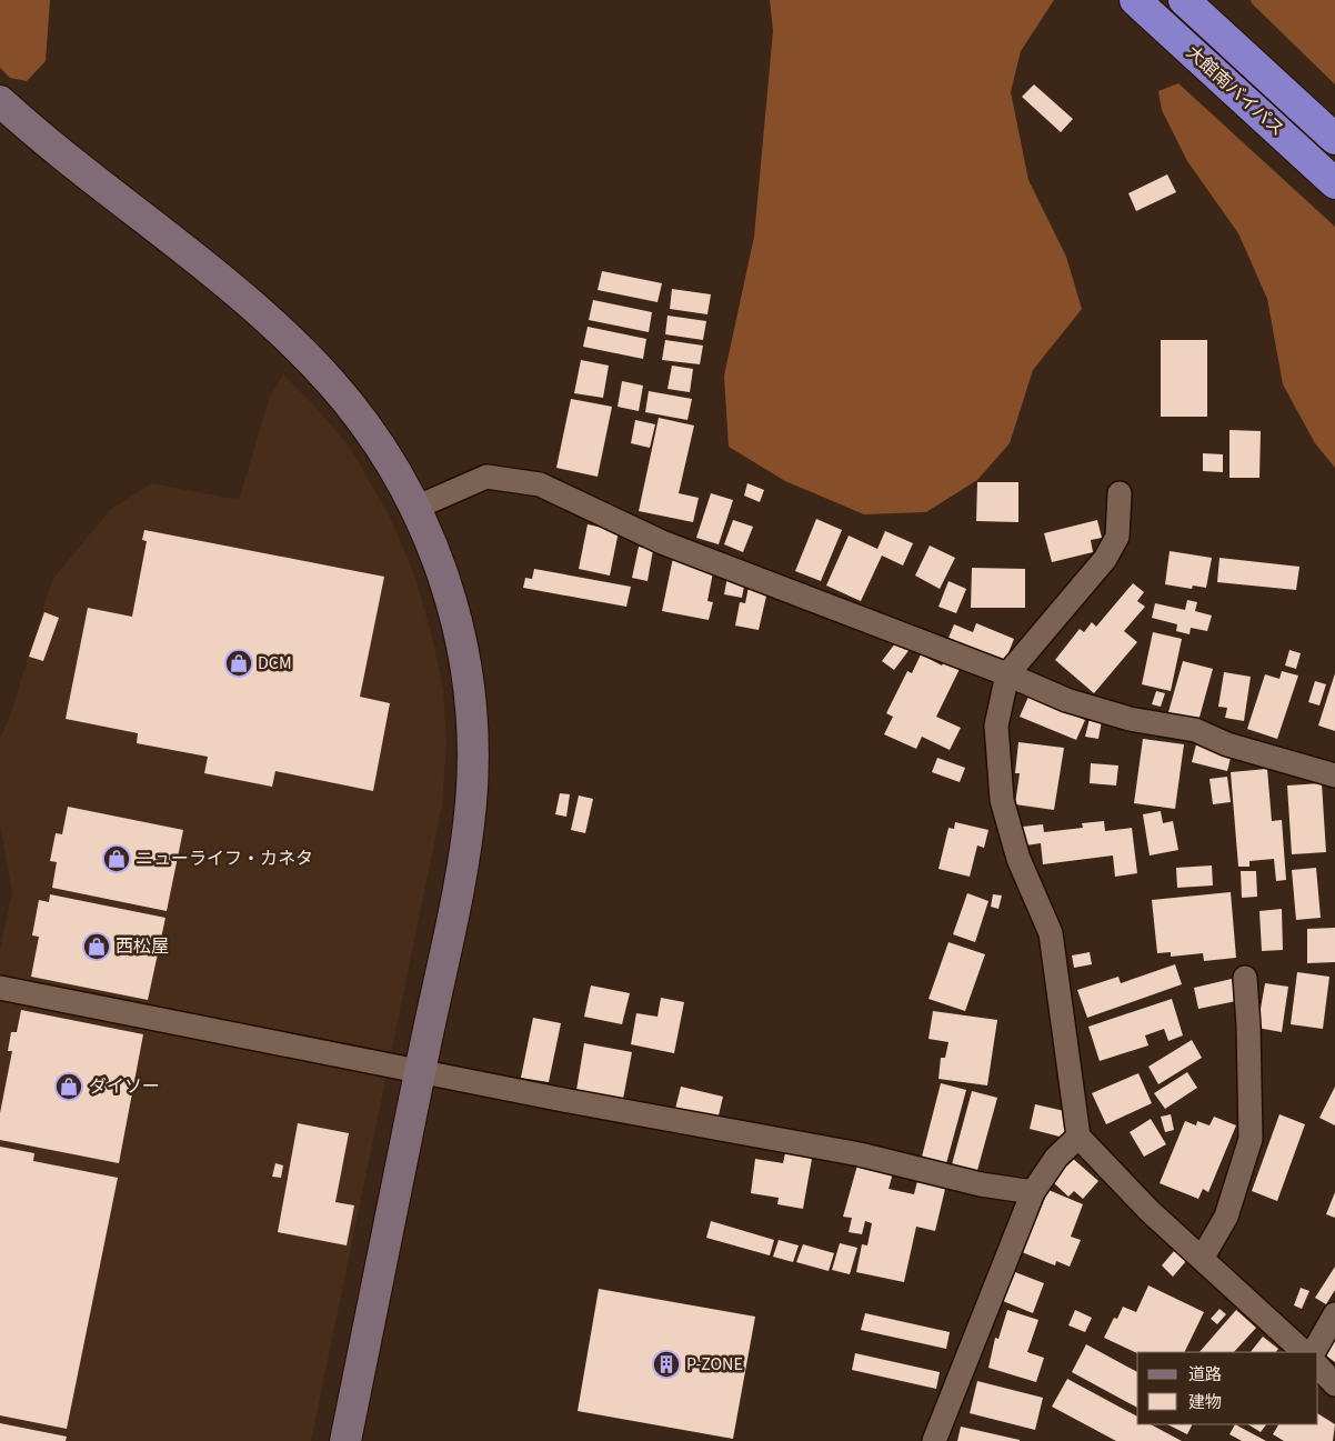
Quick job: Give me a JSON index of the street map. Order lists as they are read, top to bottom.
{
  "streets": {
    "highway": ["大館南バイパス"]
  },
  "places": {
    "shop": [
      "DCM",
      "ニューライフ・カネタ",
      "西松屋",
      "ダイソー"
    ],
    "building": ["P-ZONE"]
  },
  "legend": ["道路", "建物"]
}
